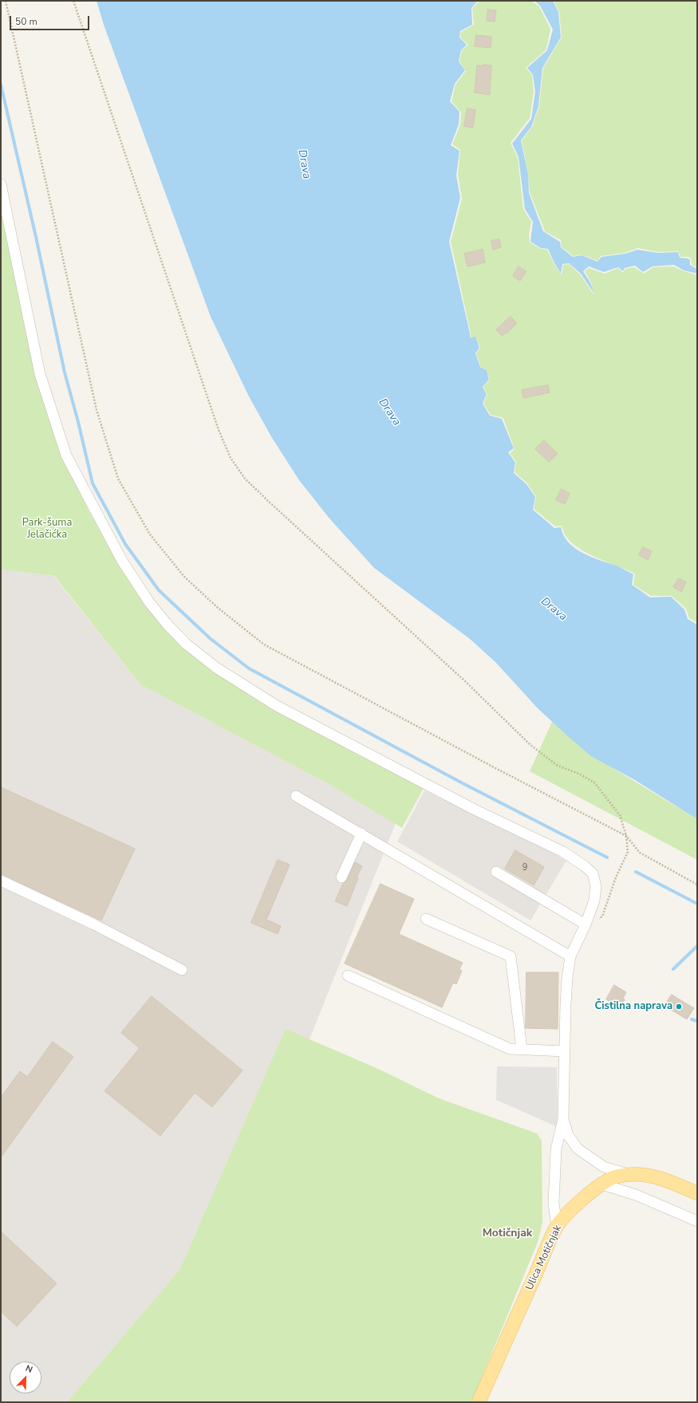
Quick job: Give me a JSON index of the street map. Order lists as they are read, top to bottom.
{
  "streets": {
    "main road": ["Ulica Motičnjak"]
  },
  "districts": ["Motičnjak"],
  "water": ["Drava"],
  "parks": ["Park-šuma Jelačićka"],
  "places": ["Čistilna naprava"],
  "house_numbers": ["9"],
  "scale_bar": "50 m",
  "north": "top right"
}
